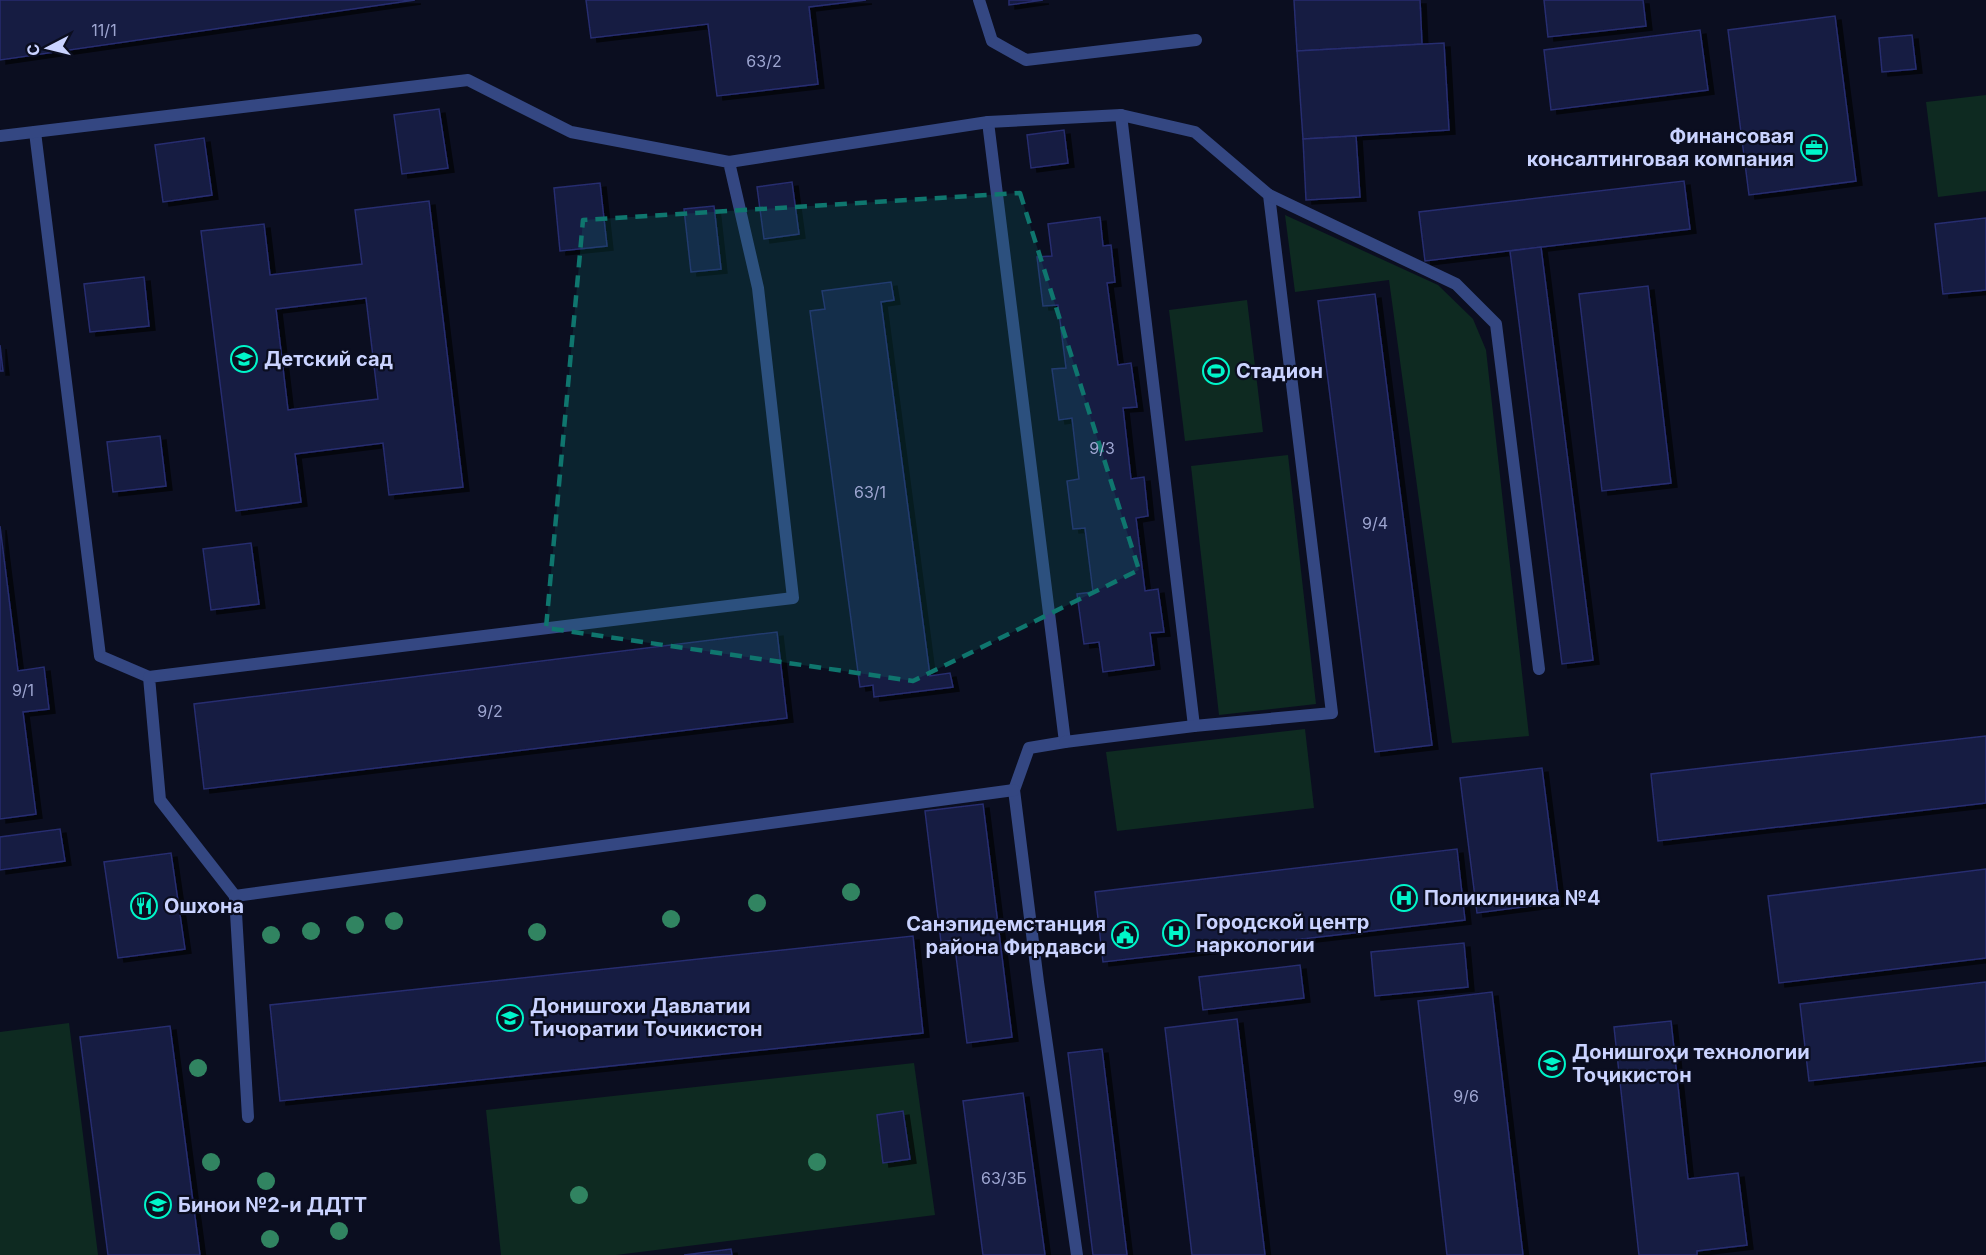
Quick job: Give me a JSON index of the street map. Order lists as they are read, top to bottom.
{
  "places": {
    "office": ["Финансовая консалтинговая компания"],
    "school or university": [
      "Детский сад",
      "Донишгохи Давлатии Тичоратии Точикистон",
      "Донишгоҳи технологии Тоҷикистон",
      "Бинои №2-и ДДТТ"
    ],
    "sports": ["Стадион"],
    "hospital": ["Поликлиника №4", "Городской центр наркологии"],
    "restaurant": ["Ошхона"],
    "public building": ["Санэпидемстанция района Фирдавси"]
  },
  "house_numbers": [
    "11/1",
    "63/2",
    "9/3",
    "63/1",
    "9/4",
    "9/1",
    "9/2",
    "9/6",
    "63/3Б"
  ],
  "north": "left"
}
